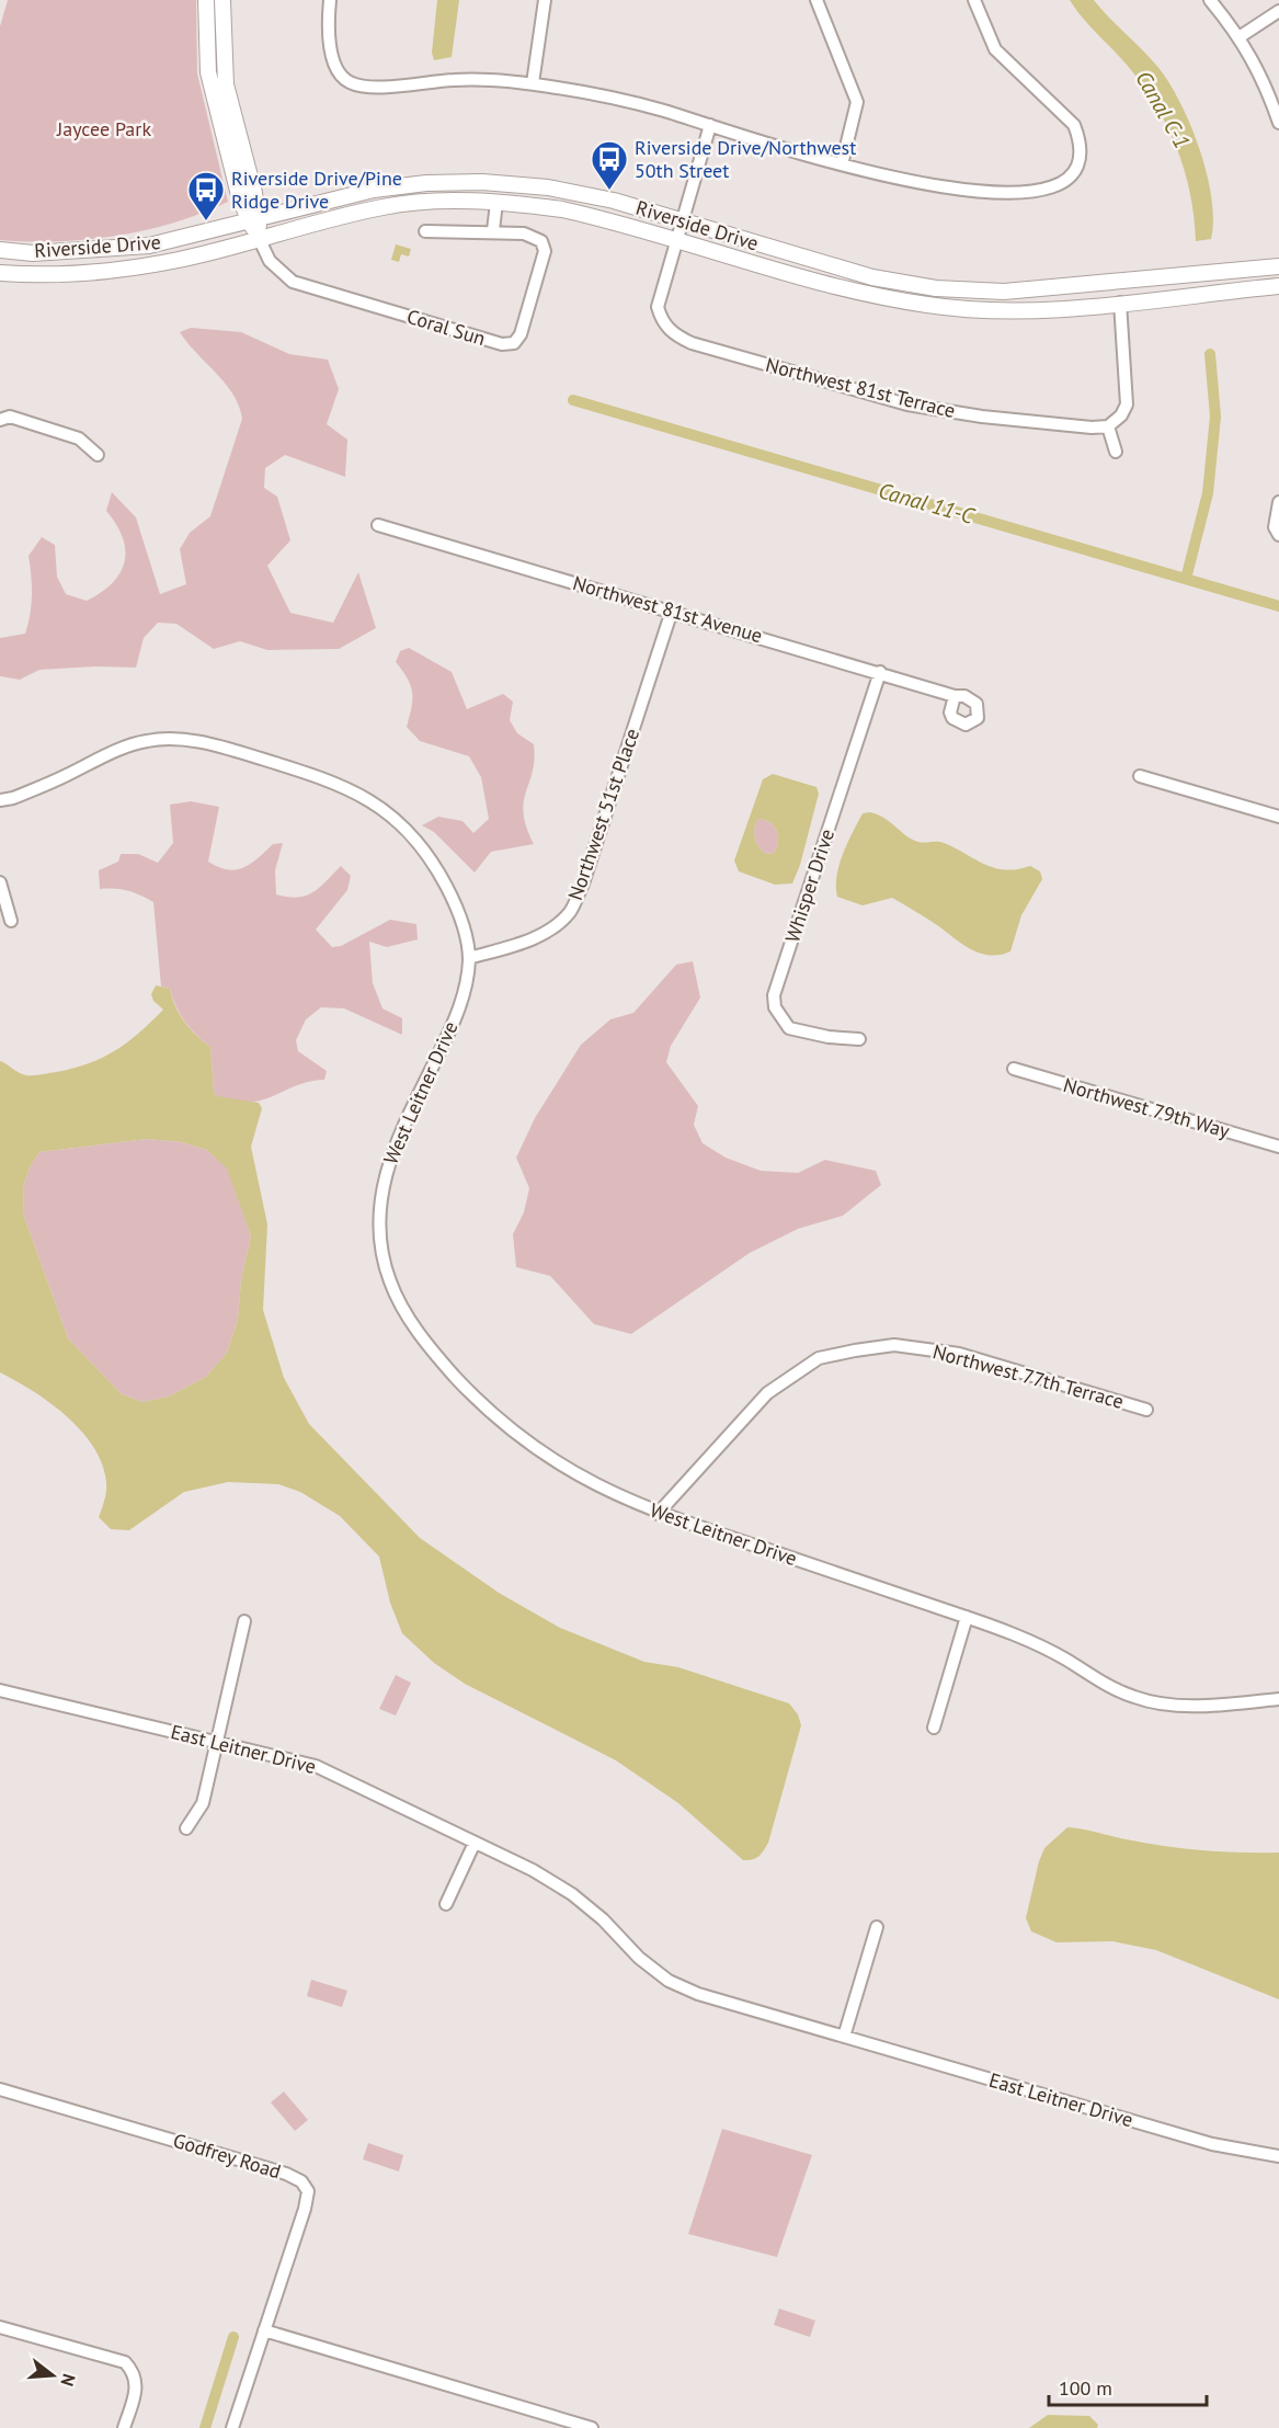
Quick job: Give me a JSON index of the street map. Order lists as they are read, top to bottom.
{
  "streets": {
    "street": [
      "Riverside Drive",
      "Coral Sun",
      "Northwest 81st Terrace",
      "Northwest 81st Avenue",
      "Northwest 51st Place",
      "Whisper Drive",
      "West Leitner Drive",
      "Northwest 79th Way",
      "Northwest 77th Terrace",
      "East Leitner Drive",
      "Godfrey Road"
    ]
  },
  "crossings": [
    ["Riverside Drive", "Coral Sun"],
    ["Riverside Drive", "Northwest 81st Terrace"],
    ["Northwest 81st Avenue", "Northwest 51st Place"],
    ["Northwest 81st Avenue", "Whisper Drive"],
    ["Northwest 51st Place", "West Leitner Drive"],
    ["West Leitner Drive", "Northwest 77th Terrace"]
  ],
  "water": ["Canal C-1", "Canal 11-C"],
  "parks": ["Jaycee Park"],
  "places": {
    "bus stop": ["Riverside Drive/Northwest 50th Street", "Riverside Drive/Pine Ridge Drive"]
  },
  "scale_bar": "100 m",
  "north": "right"
}
